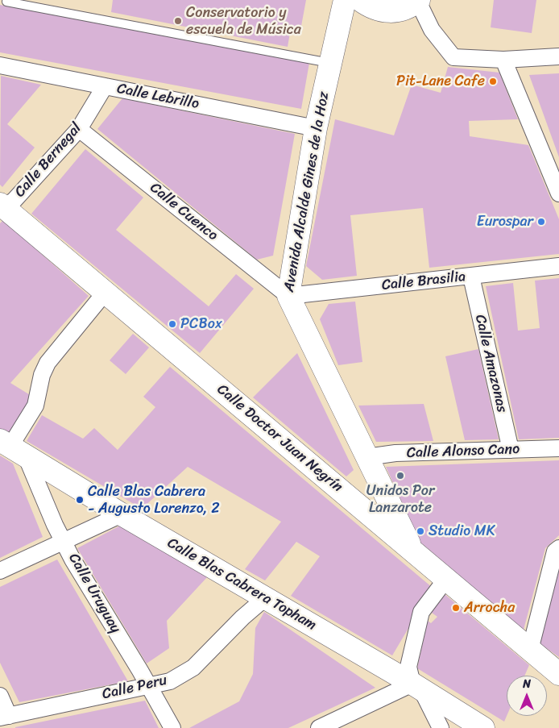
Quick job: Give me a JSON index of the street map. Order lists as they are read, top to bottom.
{
  "streets": {
    "main road": ["Avenida Alcalde Gines de la Hoz", "Calle Doctor Juan Negrín", "Calle Blas Cabrera Topham"],
    "street": [
      "Calle Lebrillo",
      "Calle Bernegal",
      "Calle Cuenco",
      "Calle Brasilia",
      "Calle Amazonas",
      "Calle Alonso Cano",
      "Calle Uruguay",
      "Calle Peru"
    ]
  },
  "crossings": [
    ["Calle Lebrillo", "Calle Bernegal"],
    ["Calle Lebrillo", "Avenida Alcalde Gines de la Hoz"],
    ["Calle Bernegal", "Calle Cuenco"],
    ["Calle Bernegal", "Calle Doctor Juan Negrín"],
    ["Avenida Alcalde Gines de la Hoz", "Calle Cuenco"],
    ["Avenida Alcalde Gines de la Hoz", "Calle Brasilia"],
    ["Avenida Alcalde Gines de la Hoz", "Calle Doctor Juan Negrín"],
    ["Avenida Alcalde Gines de la Hoz", "Calle Alonso Cano"],
    ["Calle Cuenco", "Calle Brasilia"],
    ["Calle Brasilia", "Calle Amazonas"],
    ["Calle Amazonas", "Calle Alonso Cano"],
    ["Calle Blas Cabrera Topham", "Calle Uruguay"],
    ["Calle Blas Cabrera Topham", "Calle Peru"],
    ["Calle Uruguay", "Calle Peru"]
  ],
  "places": [
    "Conservatorio y escuela de Música",
    "Pit-Lane Cafe",
    "Eurospar",
    "PCBox",
    "Unidos Por Lanzarote",
    "Calle Blas Cabrera - Augusto Lorenzo, 2",
    "Studio MK",
    "Arrocha"
  ],
  "north": "top"
}
